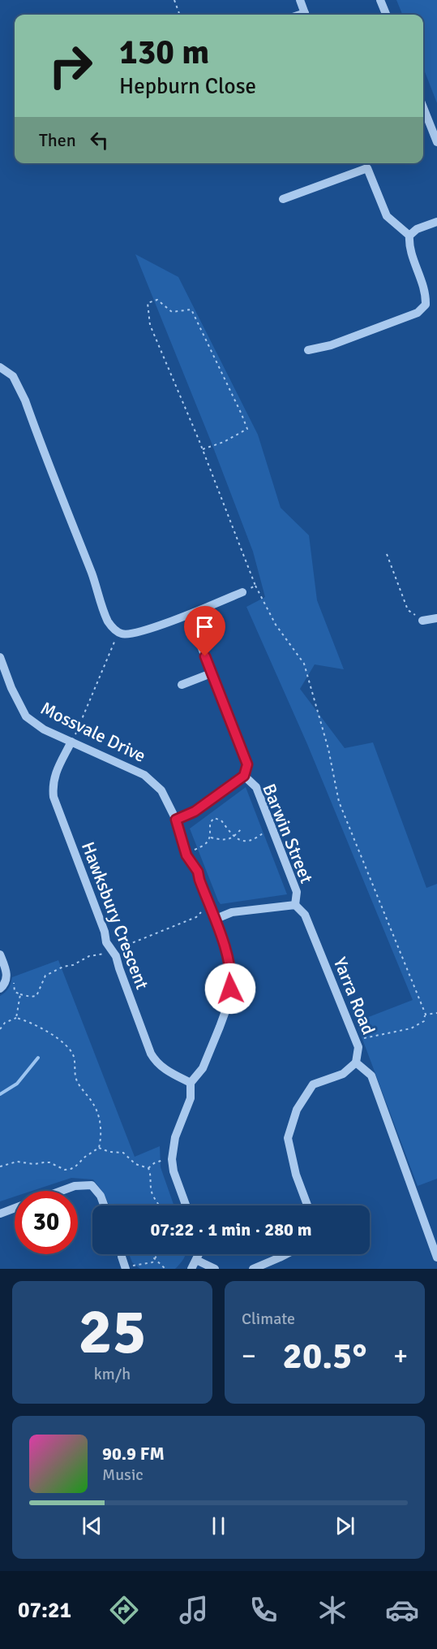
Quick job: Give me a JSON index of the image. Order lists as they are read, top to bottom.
{
  "streets": {
    "street": [
      "Mossvale Drive",
      "Barwin Street",
      "Hawksbury Crescent",
      "Yarra Road"
    ]
  },
  "crossings": [
    ["Mossvale Drive", "Hawksbury Crescent"],
    ["Barwin Street", "Yarra Road"]
  ],
  "page": {
    "turn": ["130 m", "Hepburn Close"],
    "then": "Then",
    "limit": "30",
    "trip": "07:22 · 1 min · 280 m",
    "tile": [
      ["25", "km/h"],
      "Climate"
    ],
    "heat": ["−", "20.5°", "+"],
    "song": ["90.9 FM", "Music"],
    "tabs": "07:21"
  }
}
